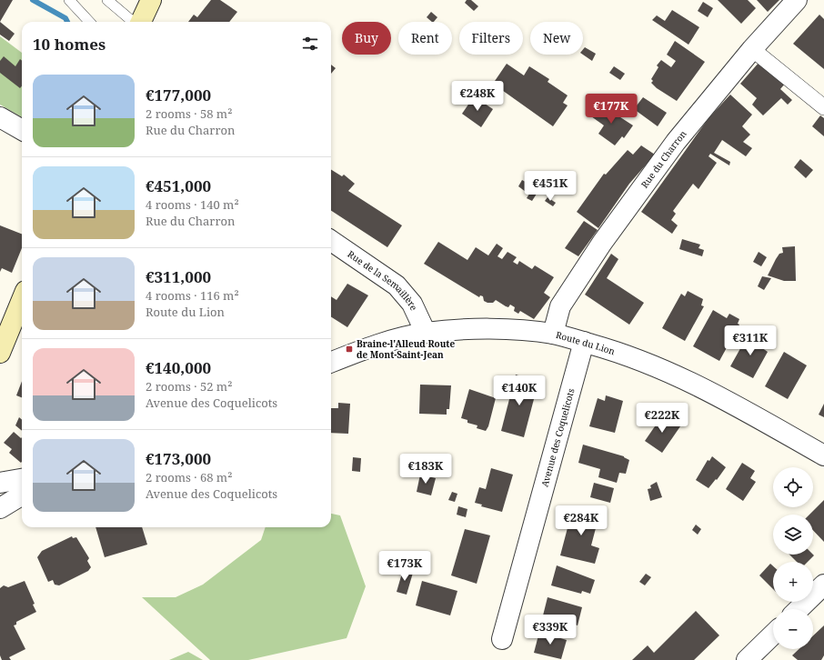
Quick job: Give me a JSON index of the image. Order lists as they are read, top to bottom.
{
  "streets": {
    "street": [
      "Rue du Charron",
      "Rue de la Semaillère",
      "Route du Lion",
      "Avenue des Coquelicots"
    ]
  },
  "crossings": [
    ["Rue du Charron", "Route du Lion"],
    ["Rue de la Semaillère", "Route du Lion"],
    ["Route du Lion", "Avenue des Coquelicots"]
  ],
  "places": {
    "transit": ["Braine-l'Alleud Route de Mont-Saint-Jean"]
  },
  "page": {
    "chip": [
      "Buy",
      "Rent",
      "Filters",
      "New"
    ],
    "heading": "10 homes",
    "list": [
      {
        "name": "€177,000",
        "note": "2 rooms · 58 m² · Rue du Charron"
      },
      {
        "name": "€451,000",
        "note": "4 rooms · 140 m² · Rue du Charron"
      },
      {
        "name": "€311,000",
        "note": "4 rooms · 116 m² · Route du Lion"
      },
      {
        "name": "€140,000",
        "note": "2 rooms · 52 m² · Avenue des Coquelicots"
      },
      {
        "name": "€173,000",
        "note": "2 rooms · 68 m² · Avenue des Coquelicots"
      }
    ],
    "price": [
      "€248K",
      "€177K",
      "€451K",
      "€311K",
      "€140K",
      "€222K",
      "€183K",
      "€284K",
      "€173K",
      "€339K"
    ],
    "map_buttons": ["+", "−"]
  }
}
